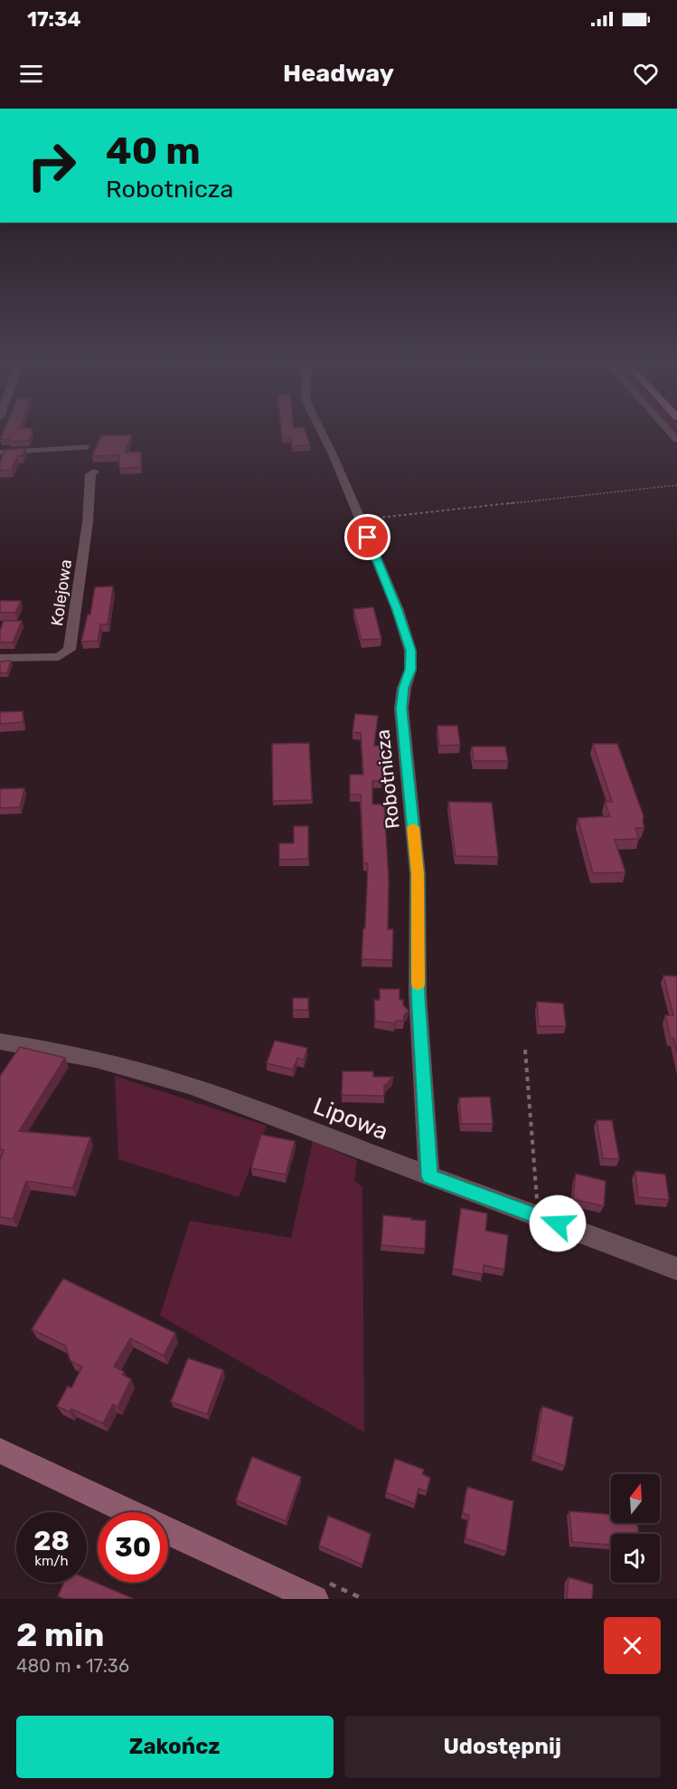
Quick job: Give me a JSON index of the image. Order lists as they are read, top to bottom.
{
  "streets": {
    "street": ["Kolejowa", "Robotnicza", "Lipowa"]
  },
  "crossings": [
    ["Robotnicza", "Lipowa"]
  ],
  "north": "top",
  "page": {
    "status": "17:34",
    "header": "Headway",
    "turn": ["40 m", "Robotnicza"],
    "speed": "28 km/h",
    "limit": "30",
    "heading": ["2 min", "480 m · 17:36"],
    "buttons": ["Zakończ", "Udostępnij"]
  }
}
